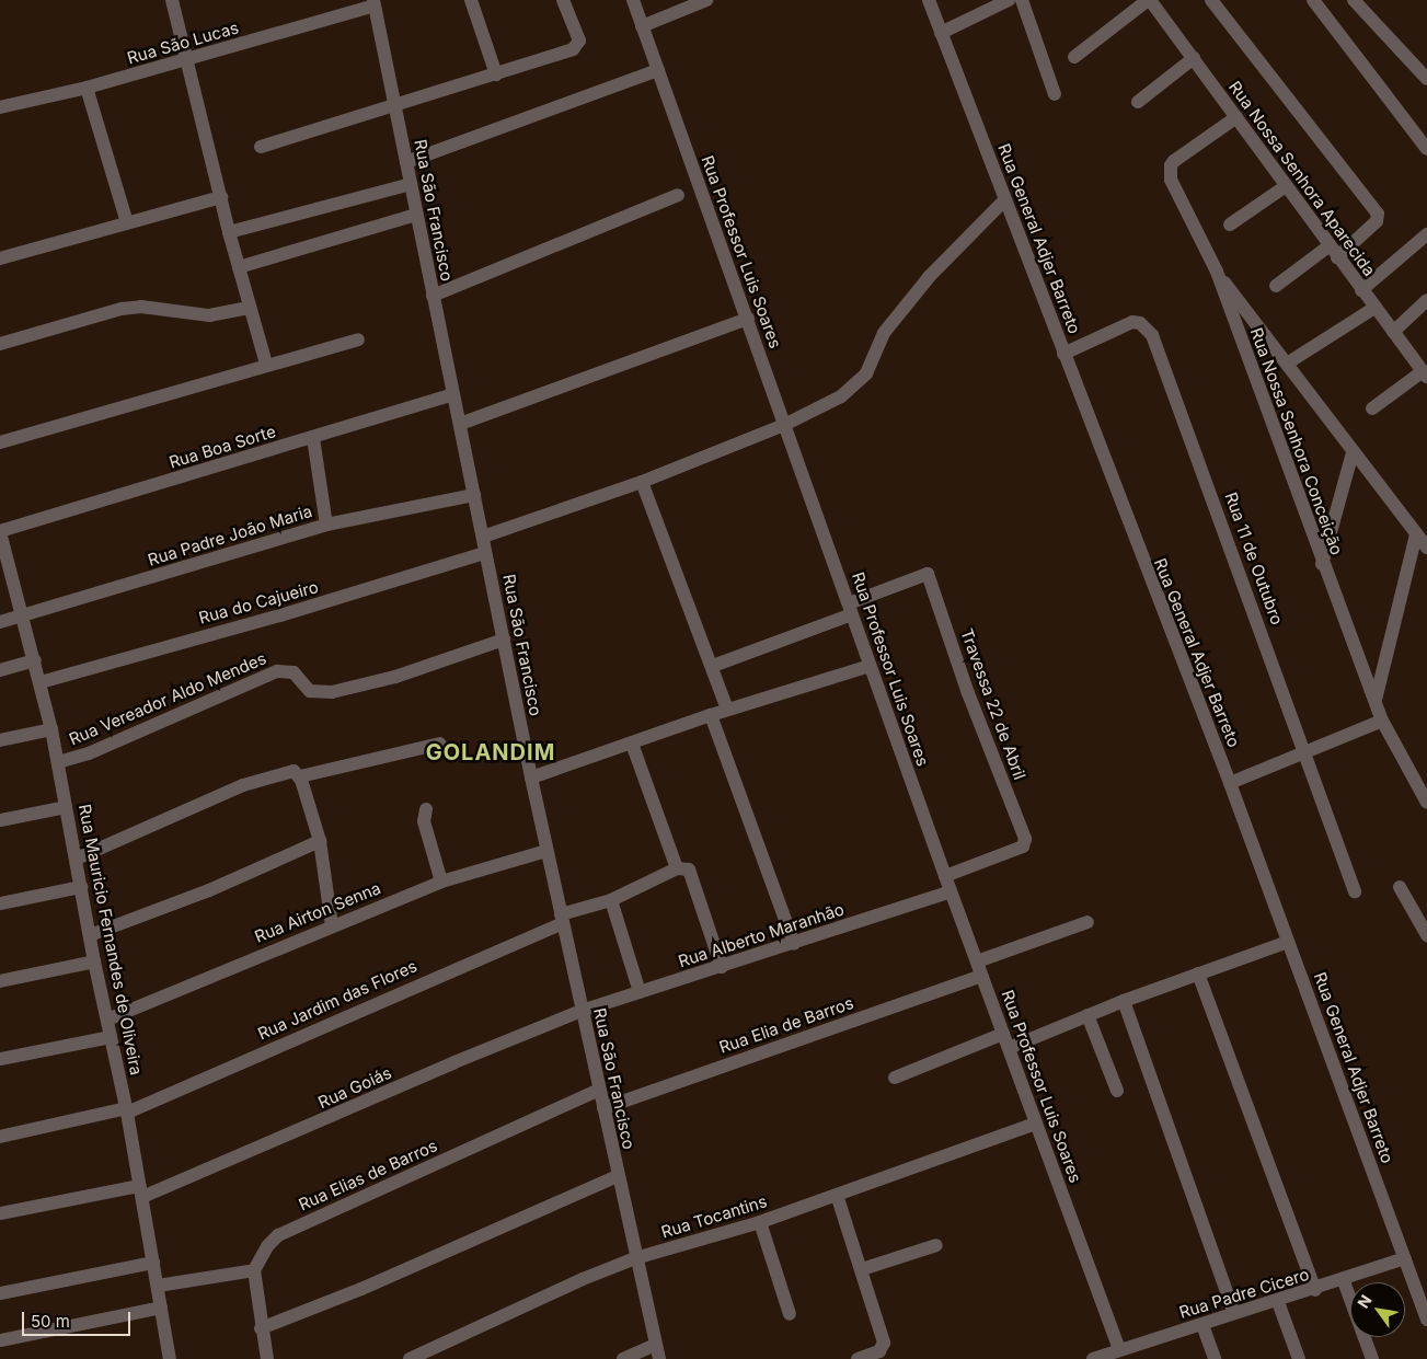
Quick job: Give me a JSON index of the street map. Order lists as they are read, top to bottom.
{
  "streets": {
    "street": [
      "Rua São Lucas",
      "Rua Nossa Senhora Aparecida",
      "Rua São Francisco",
      "Rua General Adjer Barreto",
      "Rua Professor Luis Soares",
      "Rua Nossa Senhora Conceição",
      "Rua Boa Sorte",
      "Rua Padre João Maria",
      "Rua 11 de Outubro",
      "Rua do Cajueiro",
      "Rua Vereador Aldo Mendes",
      "Travessa 22 de Abril",
      "Rua Airton Senna",
      "Rua Alberto Maranhão",
      "Rua Mauricio Fernandes de Oliveira",
      "Rua Jardim das Flores",
      "Rua Elia de Barros",
      "Rua Goiás",
      "Rua Elias de Barros",
      "Rua Tocantins",
      "Rua Padre Cicero"
    ]
  },
  "crossings": [
    ["Rua São Lucas", "Rua São Francisco"],
    ["Rua Nossa Senhora Aparecida", "Rua Nossa Senhora Conceição"],
    ["Rua São Francisco", "Rua Boa Sorte"],
    ["Rua São Francisco", "Rua Padre João Maria"],
    ["Rua São Francisco", "Rua do Cajueiro"],
    ["Rua São Francisco", "Rua Vereador Aldo Mendes"],
    ["Rua São Francisco", "Rua Airton Senna"],
    ["Rua São Francisco", "Rua Alberto Maranhão"],
    ["Rua São Francisco", "Rua Jardim das Flores"],
    ["Rua São Francisco", "Rua Elia de Barros"],
    ["Rua São Francisco", "Rua Goiás"],
    ["Rua São Francisco", "Rua Elias de Barros"],
    ["Rua São Francisco", "Rua Tocantins"],
    ["Rua General Adjer Barreto", "Rua 11 de Outubro"],
    ["Rua General Adjer Barreto", "Rua Padre Cicero"],
    ["Rua Professor Luis Soares", "Travessa 22 de Abril"],
    ["Rua Professor Luis Soares", "Rua Alberto Maranhão"],
    ["Rua Professor Luis Soares", "Rua Elia de Barros"],
    ["Rua Professor Luis Soares", "Rua Tocantins"],
    ["Rua Professor Luis Soares", "Rua Padre Cicero"],
    ["Rua Boa Sorte", "Rua Mauricio Fernandes de Oliveira"],
    ["Rua Padre João Maria", "Rua Mauricio Fernandes de Oliveira"],
    ["Rua do Cajueiro", "Rua Mauricio Fernandes de Oliveira"],
    ["Rua Vereador Aldo Mendes", "Rua Mauricio Fernandes de Oliveira"],
    ["Rua Airton Senna", "Rua Mauricio Fernandes de Oliveira"],
    ["Rua Alberto Maranhão", "Rua Goiás"],
    ["Rua Mauricio Fernandes de Oliveira", "Rua Jardim das Flores"],
    ["Rua Mauricio Fernandes de Oliveira", "Rua Goiás"]
  ],
  "districts": ["GOLANDIM"],
  "scale_bar": "50 m",
  "north": "top left"
}
